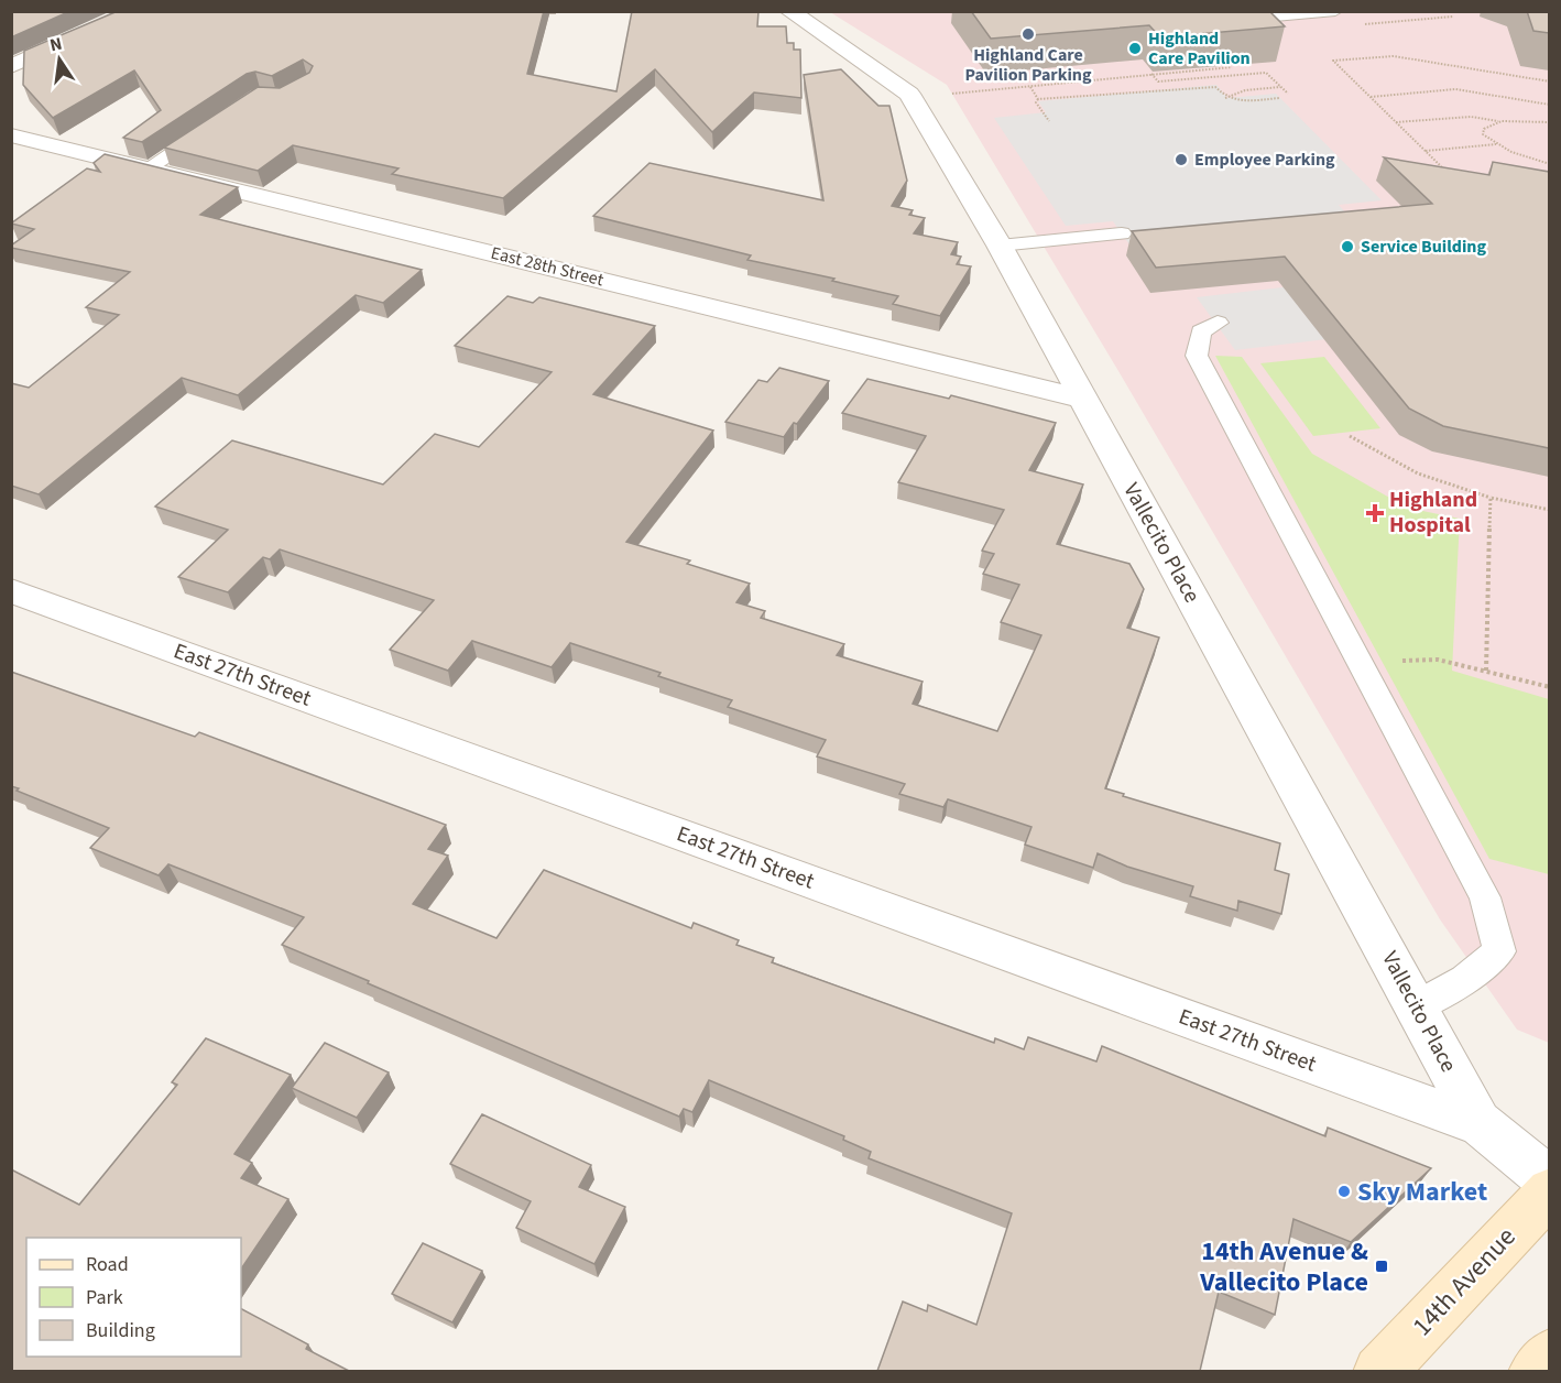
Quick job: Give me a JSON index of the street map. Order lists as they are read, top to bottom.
{
  "streets": {
    "main road": ["14th Avenue"],
    "street": ["East 28th Street", "Vallecito Place", "East 27th Street"]
  },
  "crossings": [
    ["East 28th Street", "Vallecito Place"],
    ["Vallecito Place", "East 27th Street"]
  ],
  "places": {
    "other": [
      "Highland Care Pavilion Parking",
      "Highland Care Pavilion",
      "Employee Parking",
      "Service Building",
      "Sky Market"
    ],
    "health": ["Highland Hospital"],
    "transit": ["14th Avenue & Vallecito Place"]
  },
  "legend": ["Road", "Park", "Building"],
  "north": "top"
}
